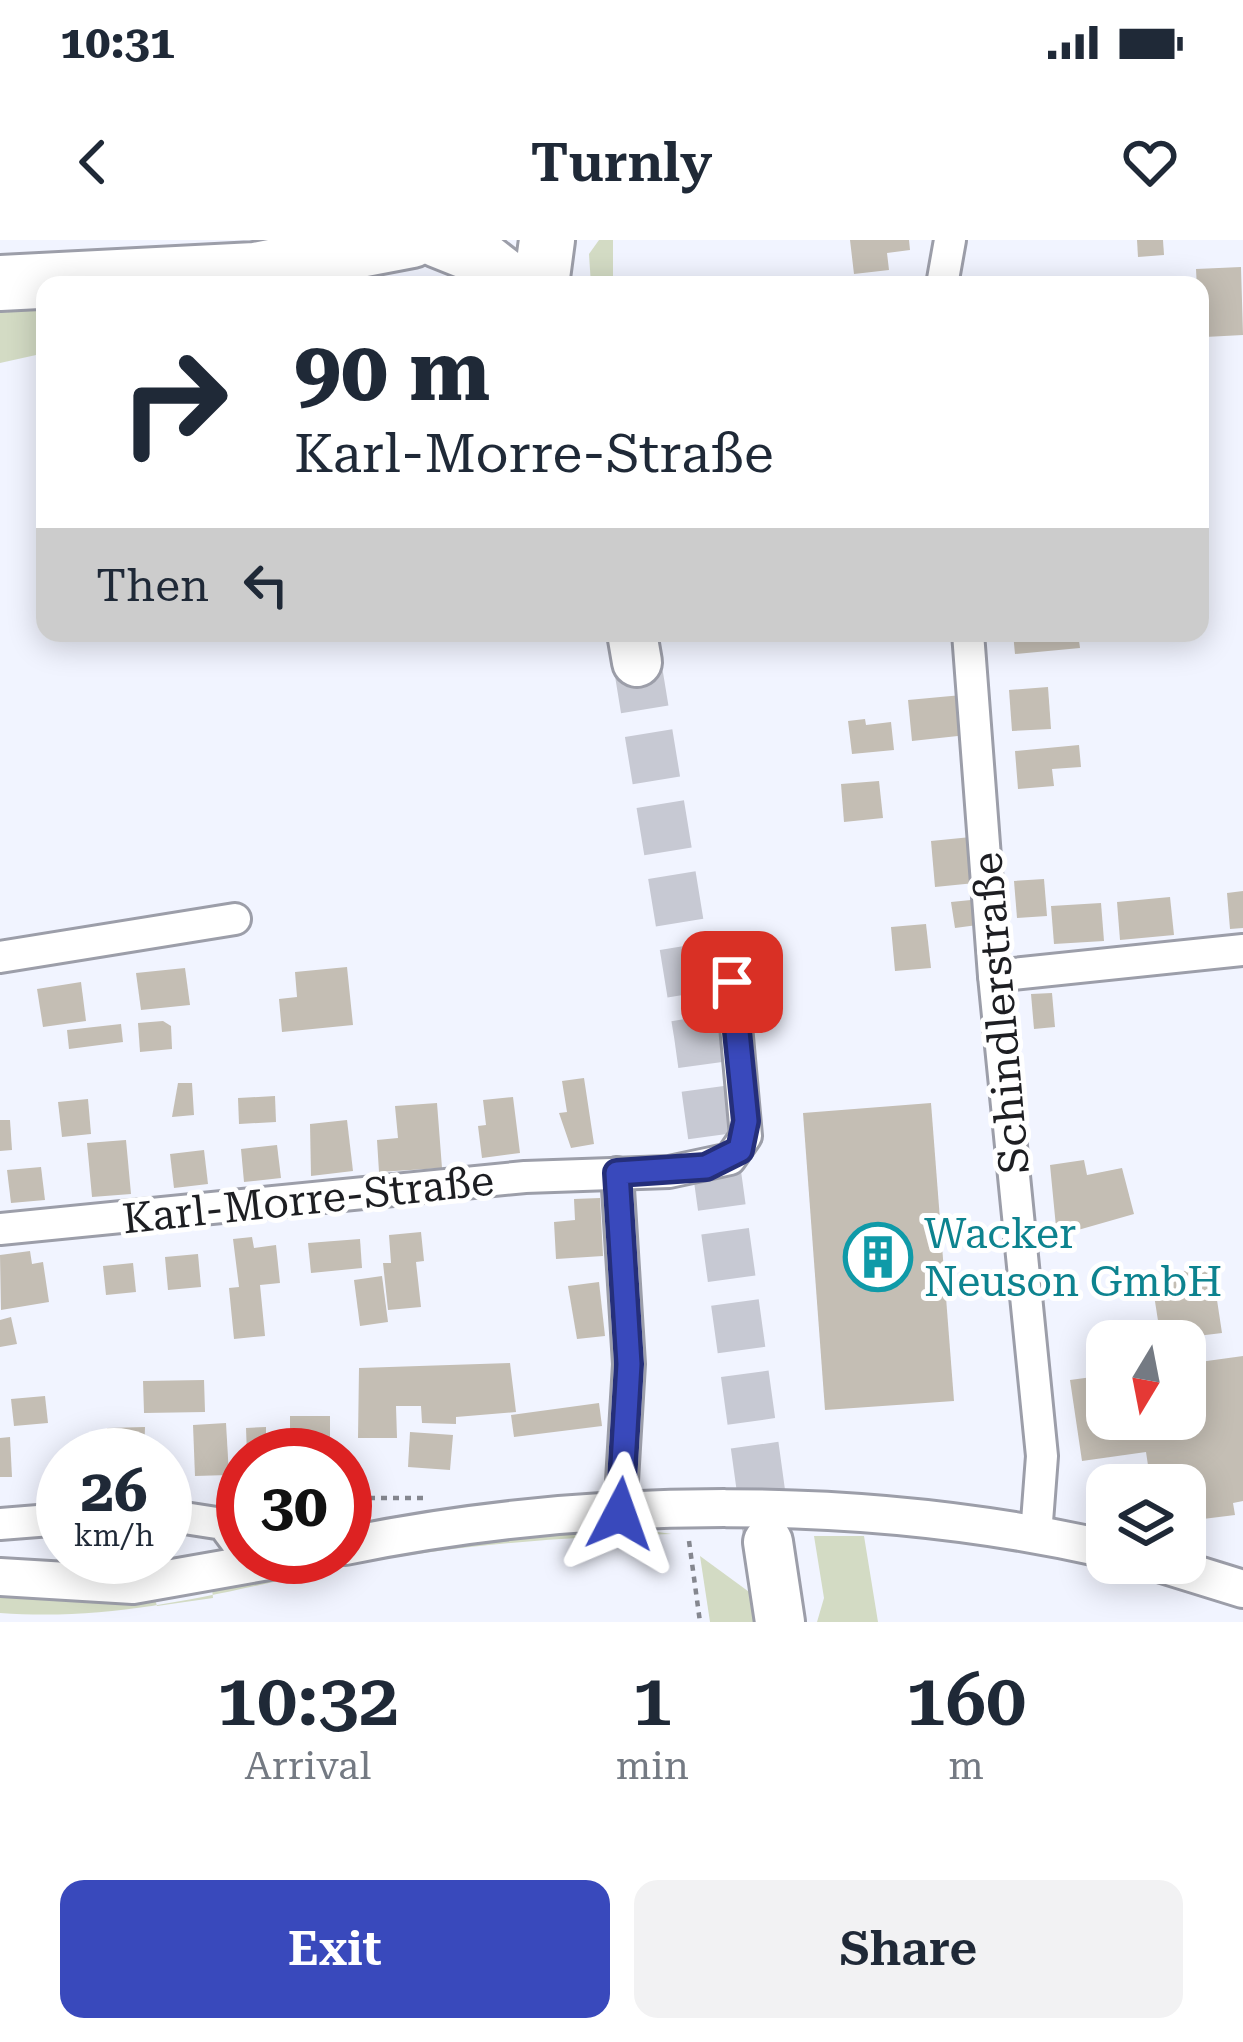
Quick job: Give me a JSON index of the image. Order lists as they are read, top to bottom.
{
  "streets": {
    "street": ["Schindlerstraße", "Karl-Morre-Straße"]
  },
  "places": {
    "building": ["Wacker Neuson GmbH"]
  },
  "north": "bottom",
  "page": {
    "status": "10:31",
    "header": "Turnly",
    "turn": ["90 m", "Karl-Morre-Straße"],
    "then": "Then",
    "speed": "26 km/h",
    "limit": "30",
    "eta": [
      "10:32",
      "Arrival",
      "1",
      "min",
      "160",
      "m"
    ],
    "buttons": ["Exit", "Share"]
  }
}
